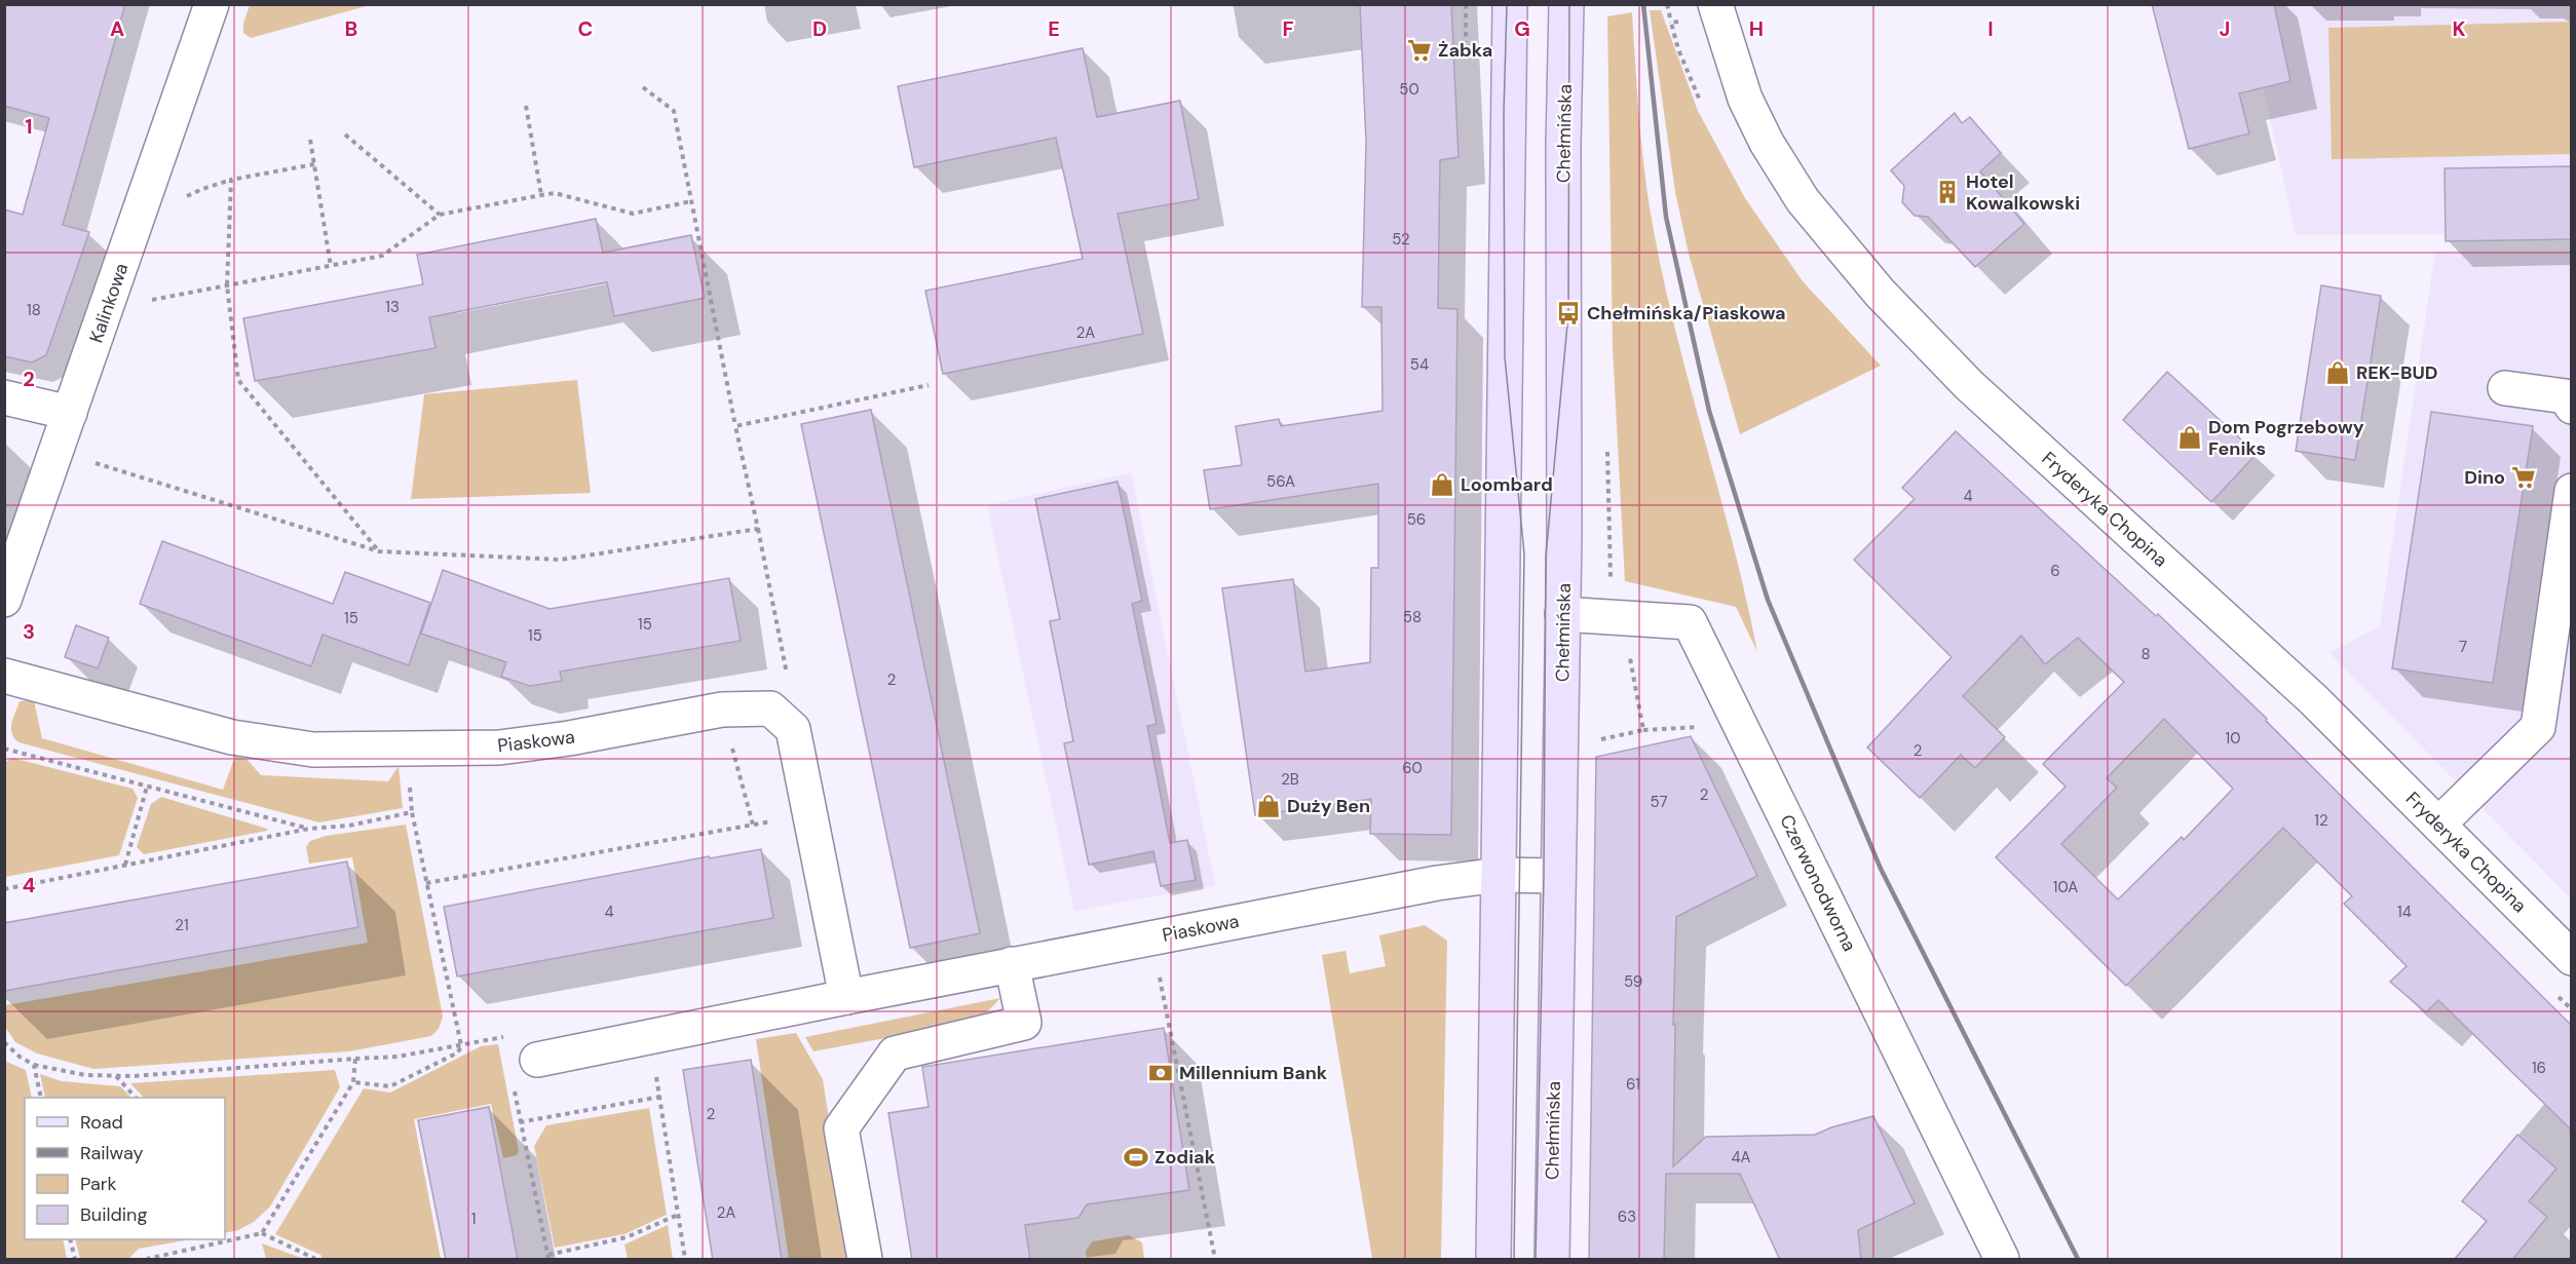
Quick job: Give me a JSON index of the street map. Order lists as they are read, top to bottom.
{
  "streets": {
    "main road": ["Chełmińska"],
    "street": [
      "Kalinkowa",
      "Fryderyka Chopina",
      "Piaskowa",
      "Czerwonodworna"
    ]
  },
  "crossings": [
    ["Chełmińska", "Piaskowa"],
    ["Chełmińska", "Czerwonodworna"]
  ],
  "places": {
    "supermarket": ["Żabka", "Dino"],
    "building": ["Hotel Kowalkowski"],
    "bus stop": ["Chełmińska/Piaskowa"],
    "shop": [
      "REK-BUD",
      "Dom Pogrzebowy Feniks",
      "Loombard",
      "Duży Ben"
    ],
    "bank": ["Millennium Bank"],
    "sports": ["Zodiak"]
  },
  "house_numbers": [
    "50",
    "52",
    "13",
    "18",
    "2A",
    "54",
    "56A",
    "4",
    "56",
    "6",
    "58",
    "15",
    "15",
    "15",
    "7",
    "8",
    "2",
    "10",
    "2",
    "60",
    "2B",
    "2",
    "57",
    "12",
    "10A",
    "4",
    "14",
    "21",
    "59",
    "16",
    "61",
    "2",
    "4A",
    "2A",
    "63",
    "1"
  ],
  "legend": [
    "Road",
    "Railway",
    "Park",
    "Building"
  ],
  "grid": {
    "columns": [
      "A",
      "B",
      "C",
      "D",
      "E",
      "F",
      "G",
      "H",
      "I",
      "J",
      "K"
    ],
    "rows": [
      "1",
      "2",
      "3",
      "4"
    ]
  }
}
